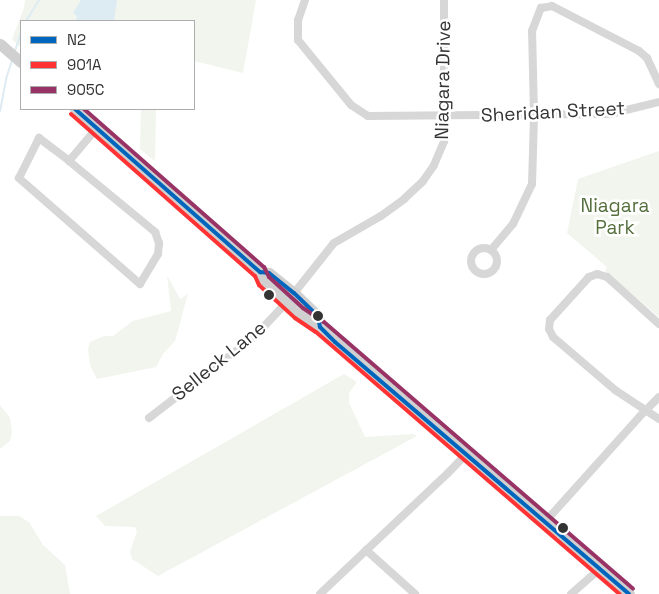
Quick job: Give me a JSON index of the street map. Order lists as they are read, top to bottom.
{
  "streets": {
    "street": ["Niagara Drive", "Sheridan Street", "Selleck Lane"]
  },
  "crossings": [
    ["Niagara Drive", "Sheridan Street"],
    ["Niagara Drive", "Selleck Lane"]
  ],
  "parks": ["Niagara Park"],
  "lines": ["transit line N2", "transit line 905C", "transit line 901A"],
  "legend": ["N2", "901A", "905C"]
}
